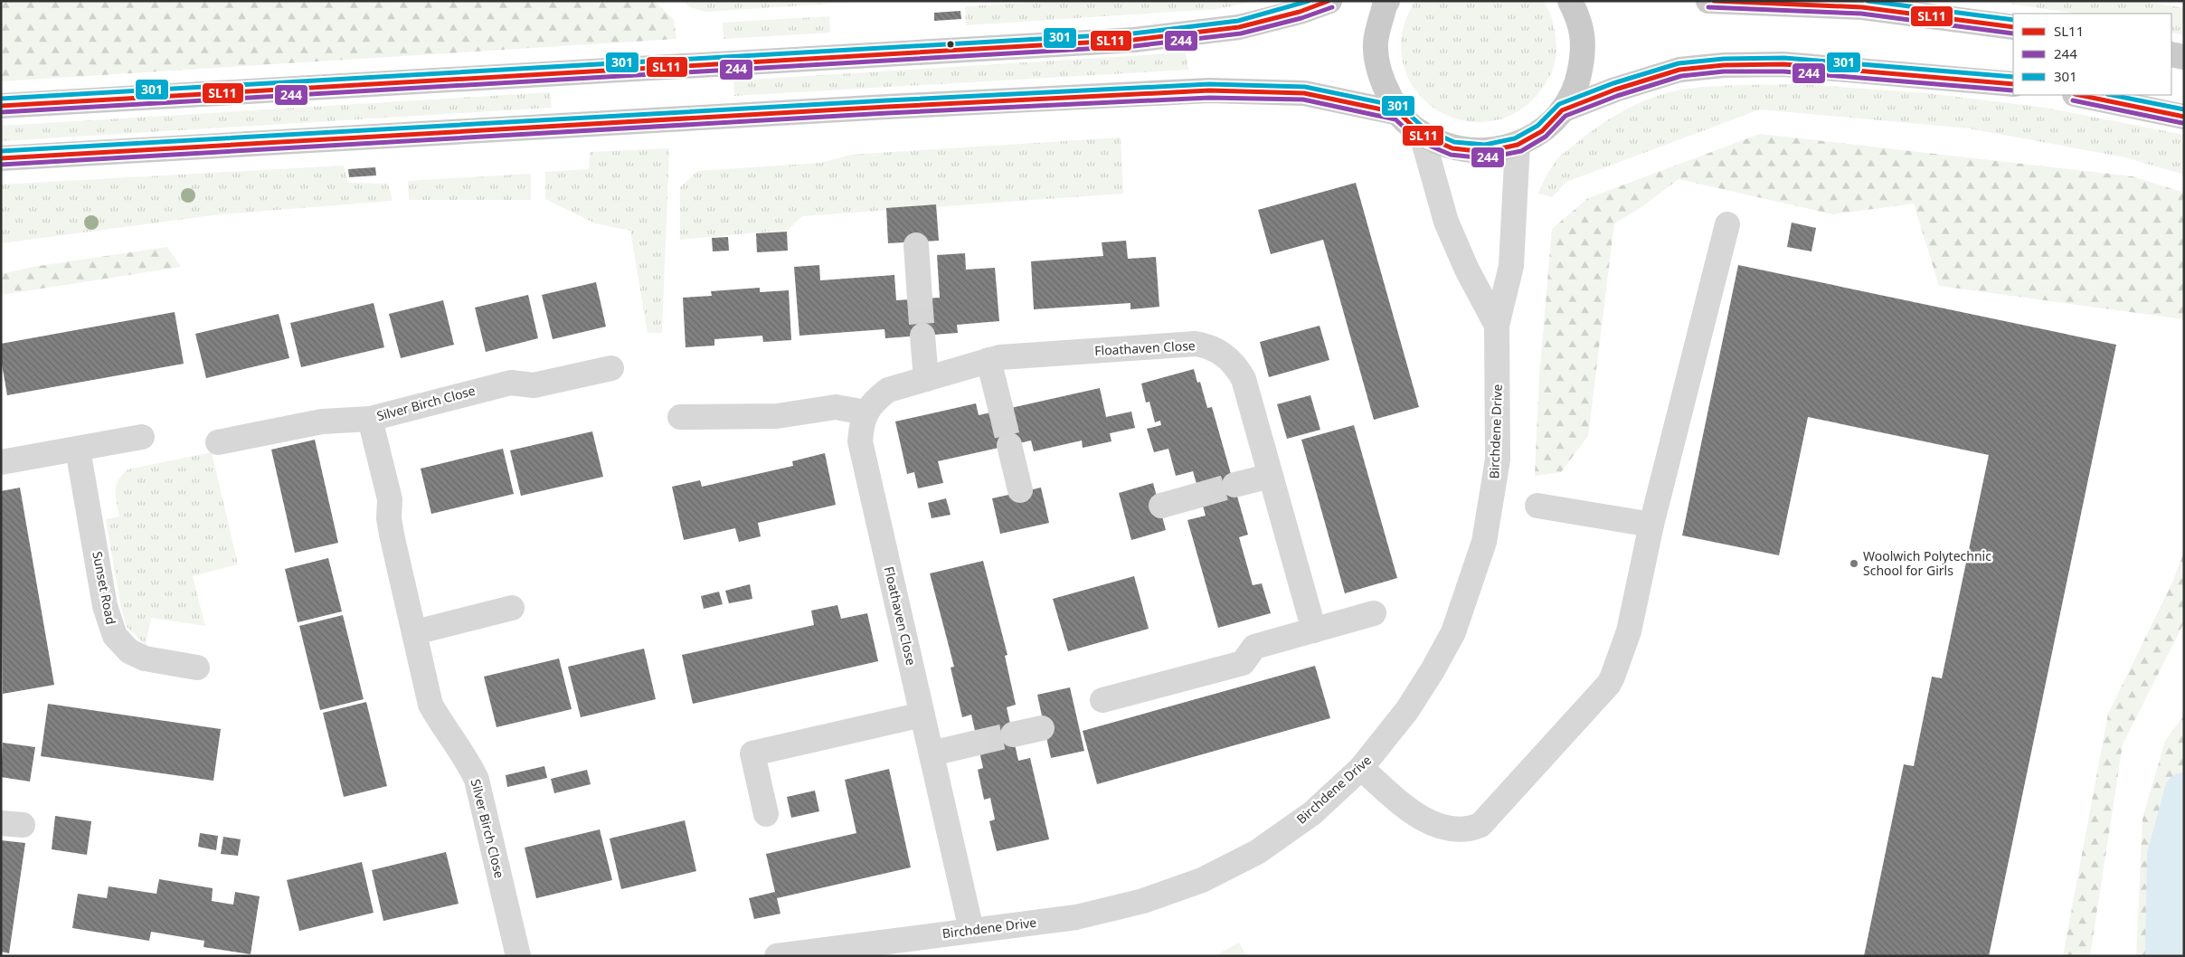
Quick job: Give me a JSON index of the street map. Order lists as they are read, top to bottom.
{
  "streets": {
    "street": [
      "Floathaven Close",
      "Silver Birch Close",
      "Birchdene Drive",
      "Sunset Road"
    ]
  },
  "crossings": [
    ["Floathaven Close", "Birchdene Drive"]
  ],
  "places": ["Woolwich Polytechnic School for Girls"],
  "lines": ["transit line SL11", "transit line 301", "transit line 244"],
  "legend": ["SL11", "244", "301"]
}
